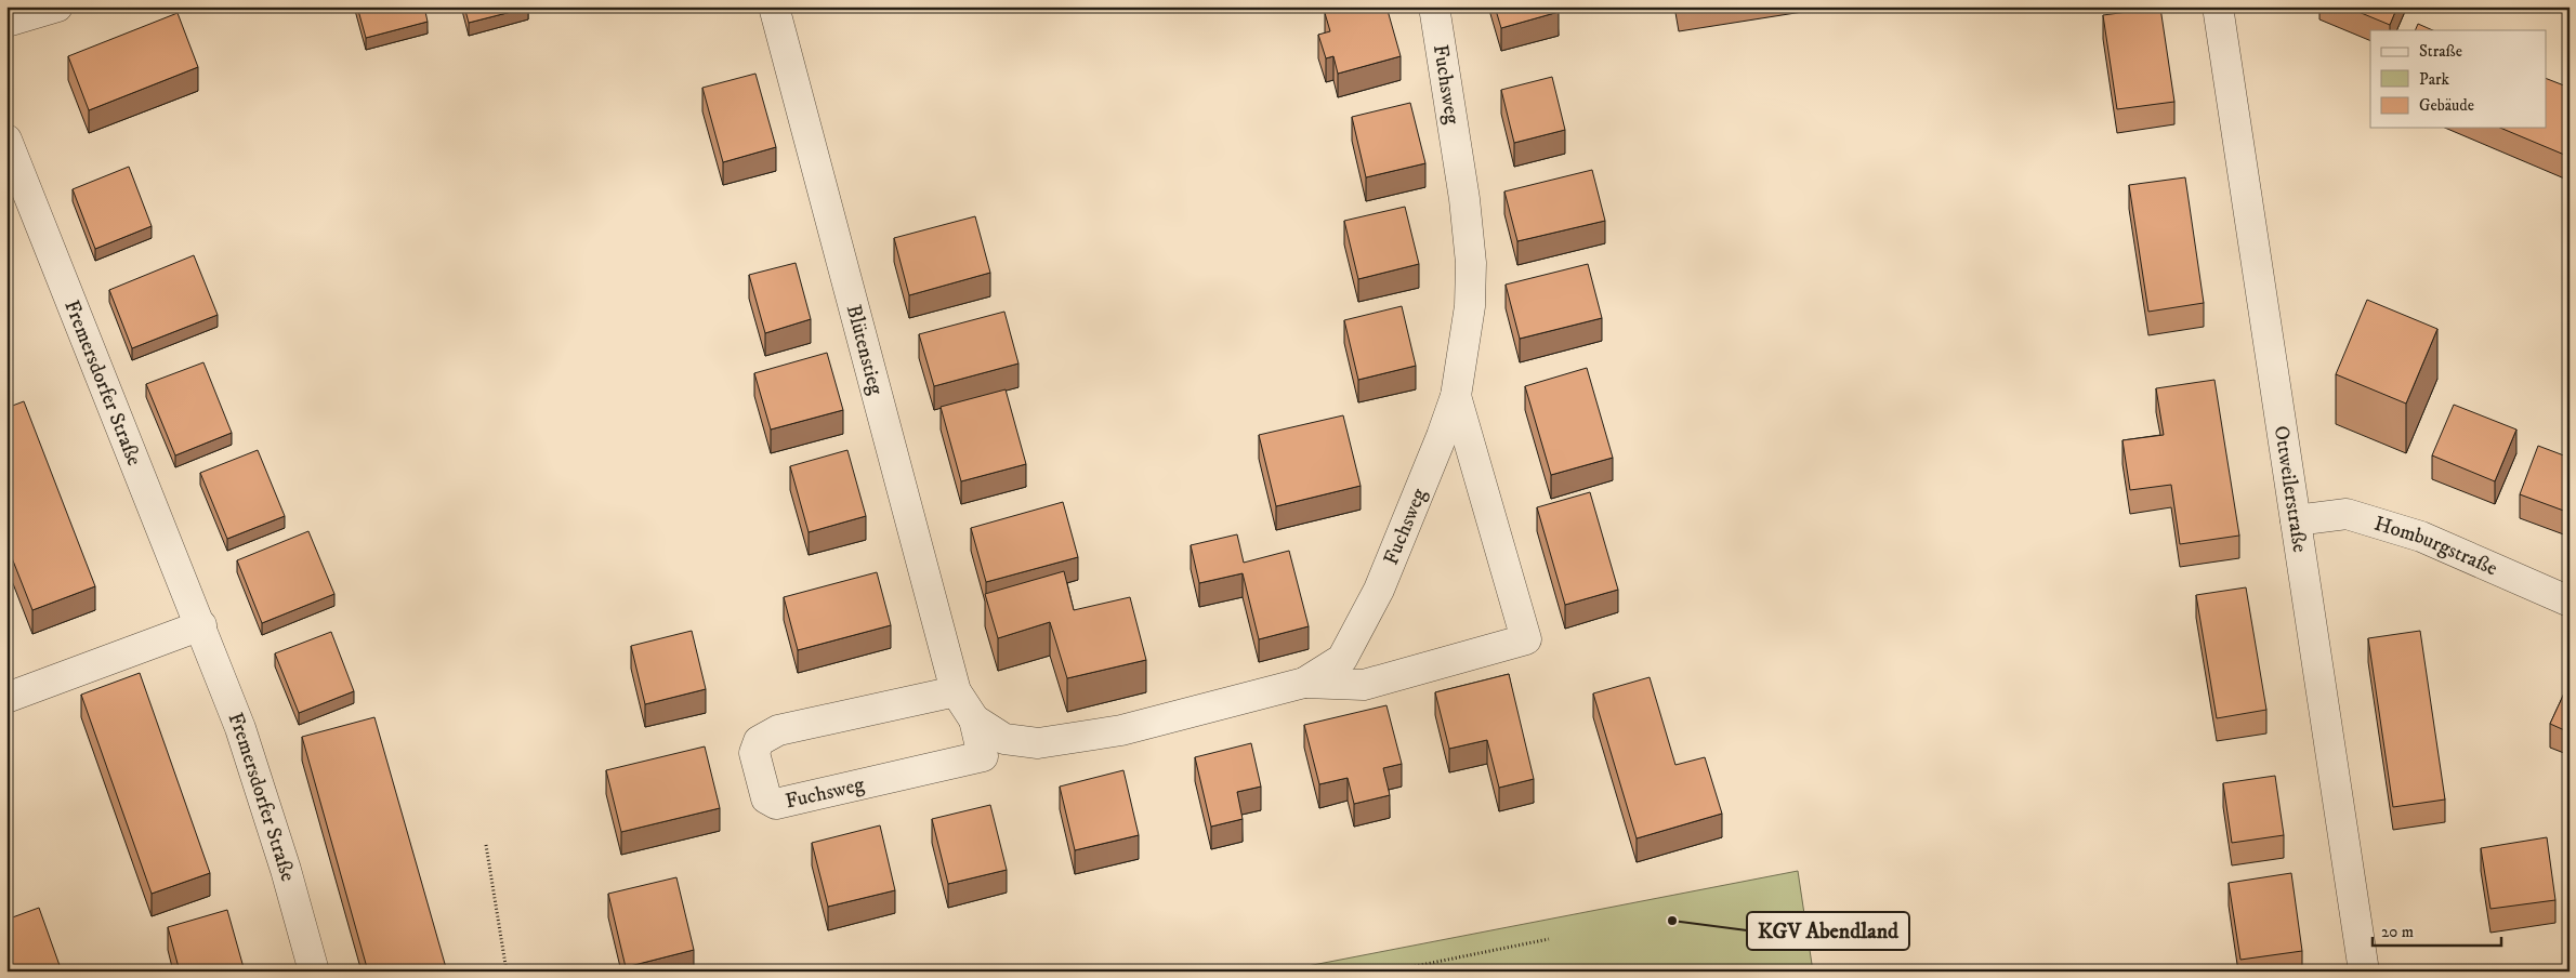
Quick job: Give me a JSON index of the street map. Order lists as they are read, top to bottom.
{
  "streets": {
    "street": [
      "Fuchsweg",
      "Blütenstieg",
      "Fremersdorfer Straße",
      "Ottweilerstraße",
      "Homburgstraße"
    ]
  },
  "crossings": [
    ["Fuchsweg", "Blütenstieg"],
    ["Ottweilerstraße", "Homburgstraße"]
  ],
  "places": ["KGV Abendland"],
  "legend": ["Straße", "Park", "Gebäude"],
  "scale_bar": "20 m"
}
